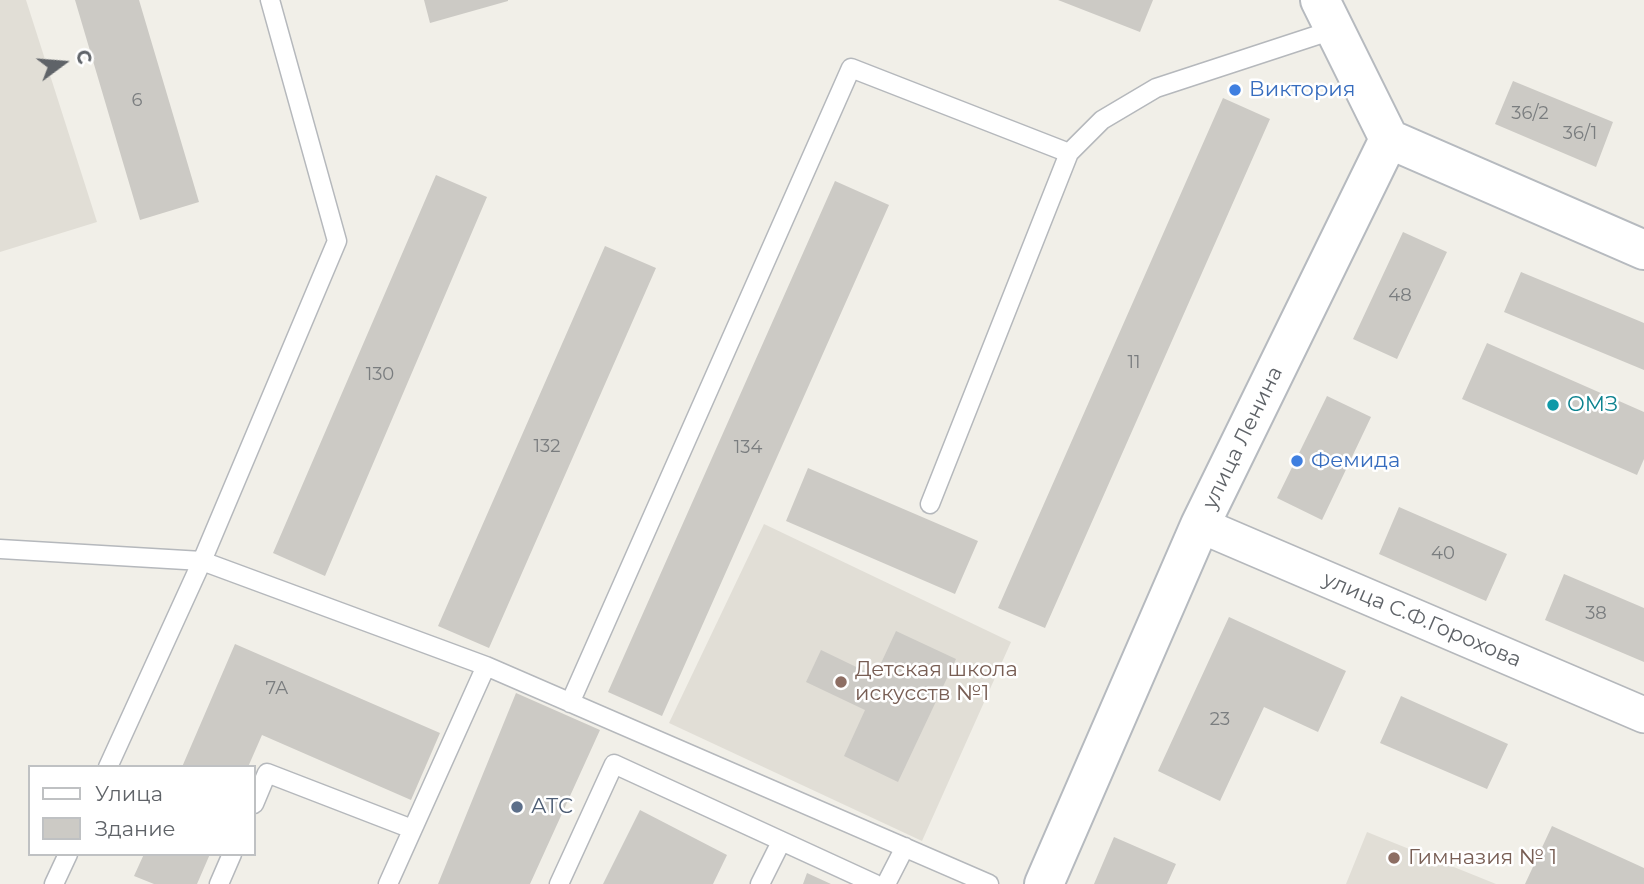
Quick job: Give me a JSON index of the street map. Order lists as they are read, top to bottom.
{
  "streets": {
    "main road": ["улица Ленина"],
    "street": ["улица С.Ф.Горохова"]
  },
  "crossings": [
    ["улица Ленина", "улица С.Ф.Горохова"]
  ],
  "places": [
    "Виктория",
    "ОМЗ",
    "Фемида",
    "Детская школа искусств №1",
    "АТС",
    "Гимназия № 1"
  ],
  "house_numbers": [
    "6",
    "36/2",
    "36/1",
    "48",
    "11",
    "130",
    "132",
    "134",
    "40",
    "38",
    "7А",
    "23"
  ],
  "legend": ["Улица", "Здание"],
  "north": "right"
}
